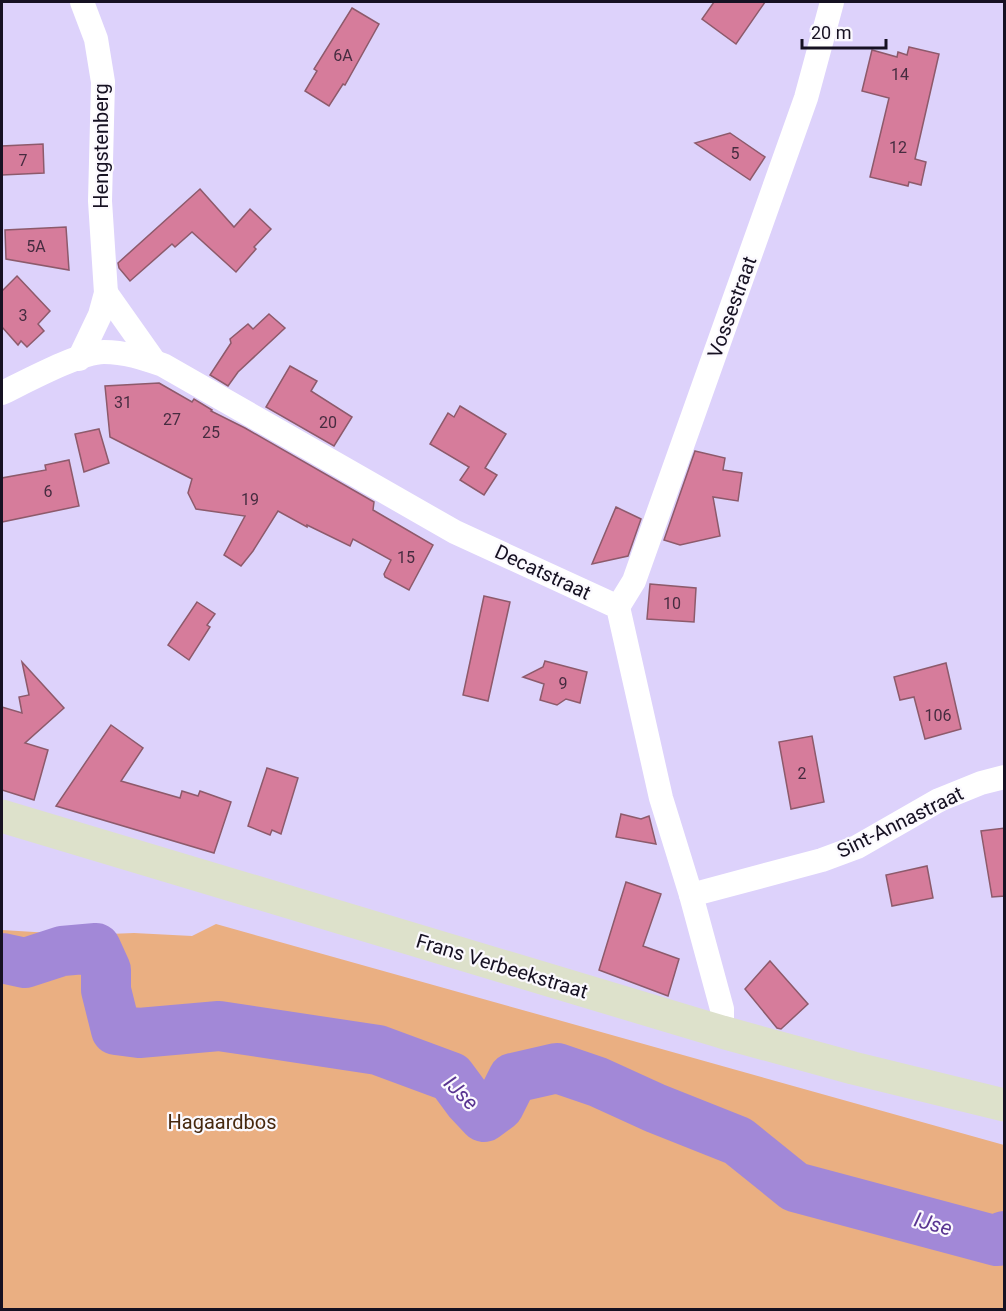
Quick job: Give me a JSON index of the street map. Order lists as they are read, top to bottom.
{
  "streets": {
    "main road": ["Frans Verbeekstraat"],
    "street": [
      "Hengstenberg",
      "Vossestraat",
      "Decatstraat",
      "Sint-Annastraat"
    ]
  },
  "crossings": [
    ["Hengstenberg", "Decatstraat"],
    ["Vossestraat", "Decatstraat"]
  ],
  "water": ["IJse"],
  "parks": ["Hagaardbos"],
  "house_numbers": [
    "6A",
    "14",
    "12",
    "5",
    "7",
    "5A",
    "3",
    "31",
    "27",
    "20",
    "25",
    "6",
    "19",
    "15",
    "10",
    "9",
    "106",
    "2"
  ],
  "scale_bar": "20 m"
}
